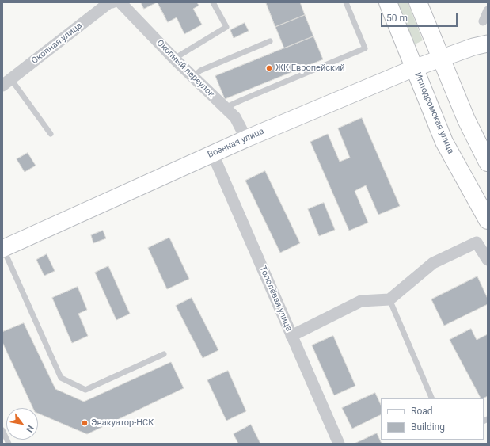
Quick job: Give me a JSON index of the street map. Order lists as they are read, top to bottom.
{
  "streets": {
    "highway": ["Ипподромская улица"],
    "main road": ["Военная улица"],
    "street": ["Окопная улица", "Окопный переулок", "Тополёвая улица"]
  },
  "crossings": [
    ["Окопный переулок", "Военная улица"],
    ["Ипподромская улица", "Военная улица"],
    ["Военная улица", "Тополёвая улица"]
  ],
  "places": ["ЖК Европейский", "Эвакуатор-НСК"],
  "legend": ["Road", "Building"],
  "scale_bar": "50 m",
  "north": "bottom right"
}
